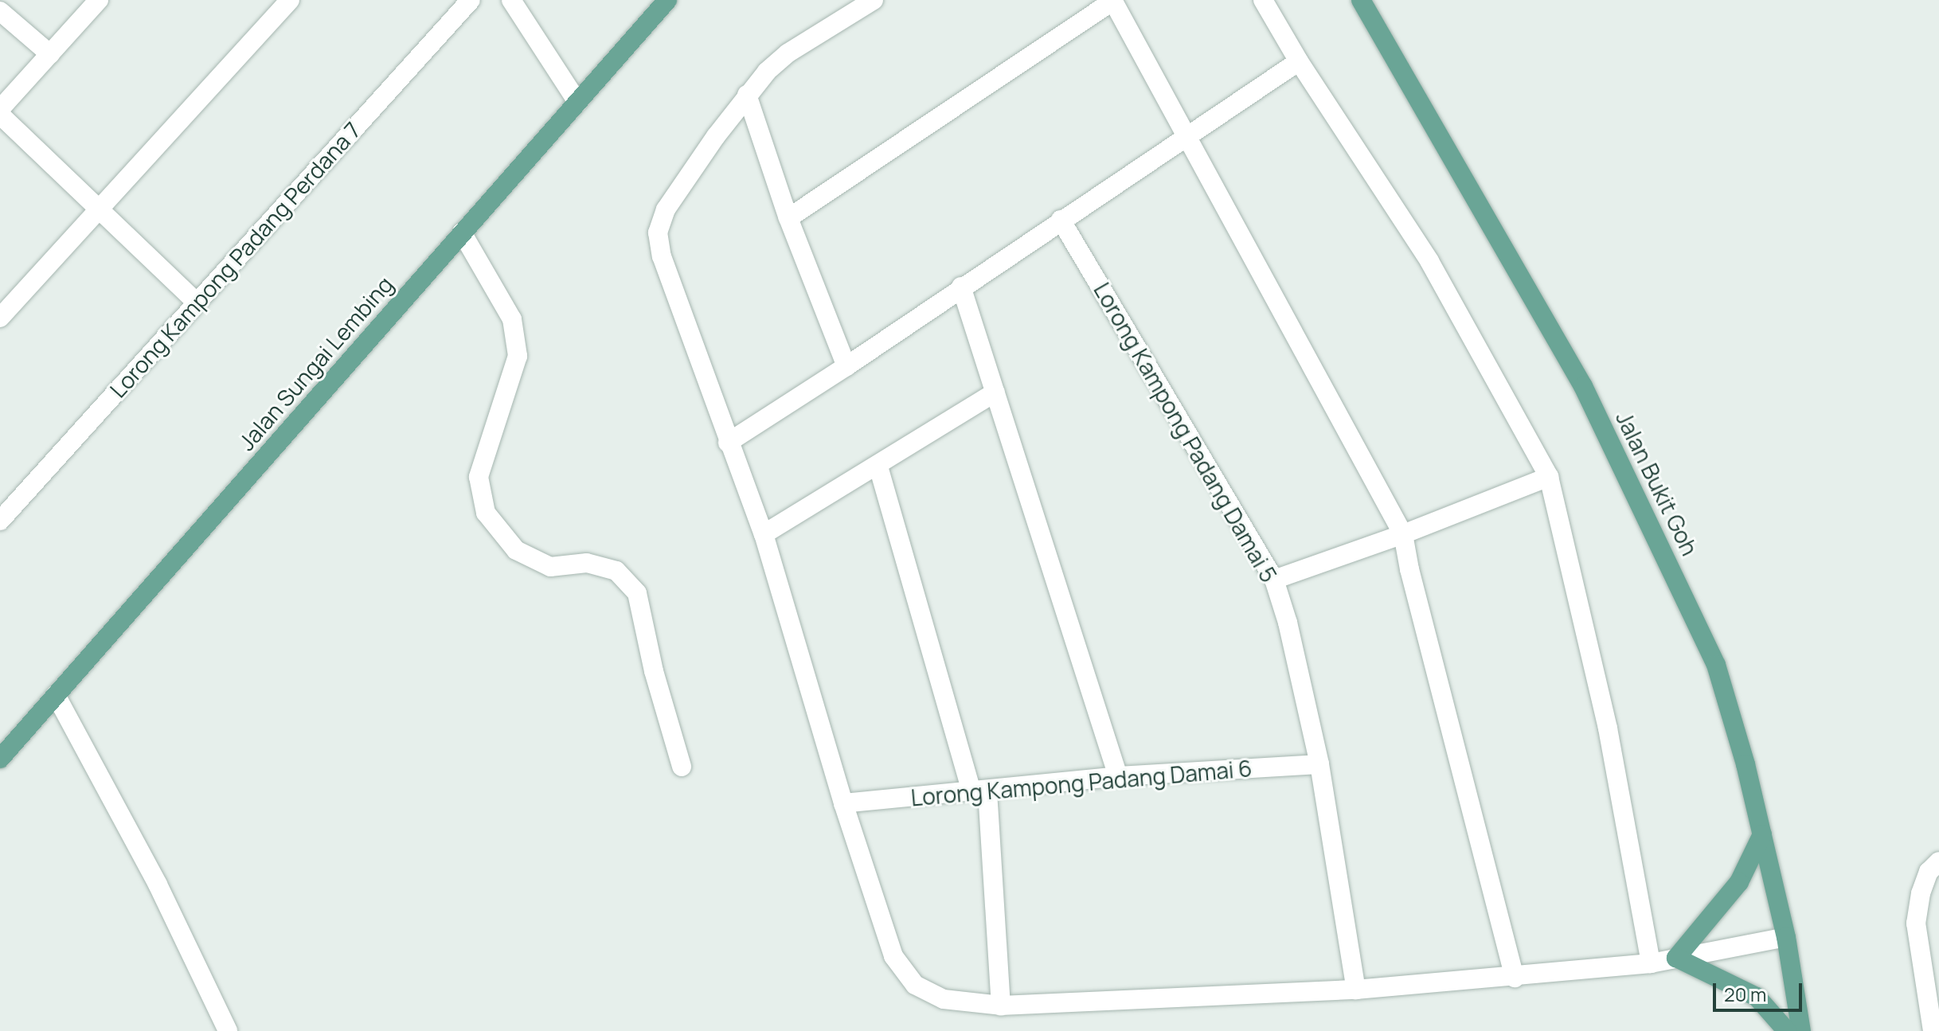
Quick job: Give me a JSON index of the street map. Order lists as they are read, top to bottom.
{
  "streets": {
    "main road": ["Jalan Sungai Lembing", "Jalan Bukit Goh"],
    "street": ["Lorong Kampong Padang Perdana 7", "Lorong Kampong Padang Damai 5", "Lorong Kampong Padang Damai 6"]
  },
  "crossings": [
    ["Lorong Kampong Padang Damai 5", "Lorong Kampong Padang Damai 6"]
  ],
  "scale_bar": "20 m"
}
